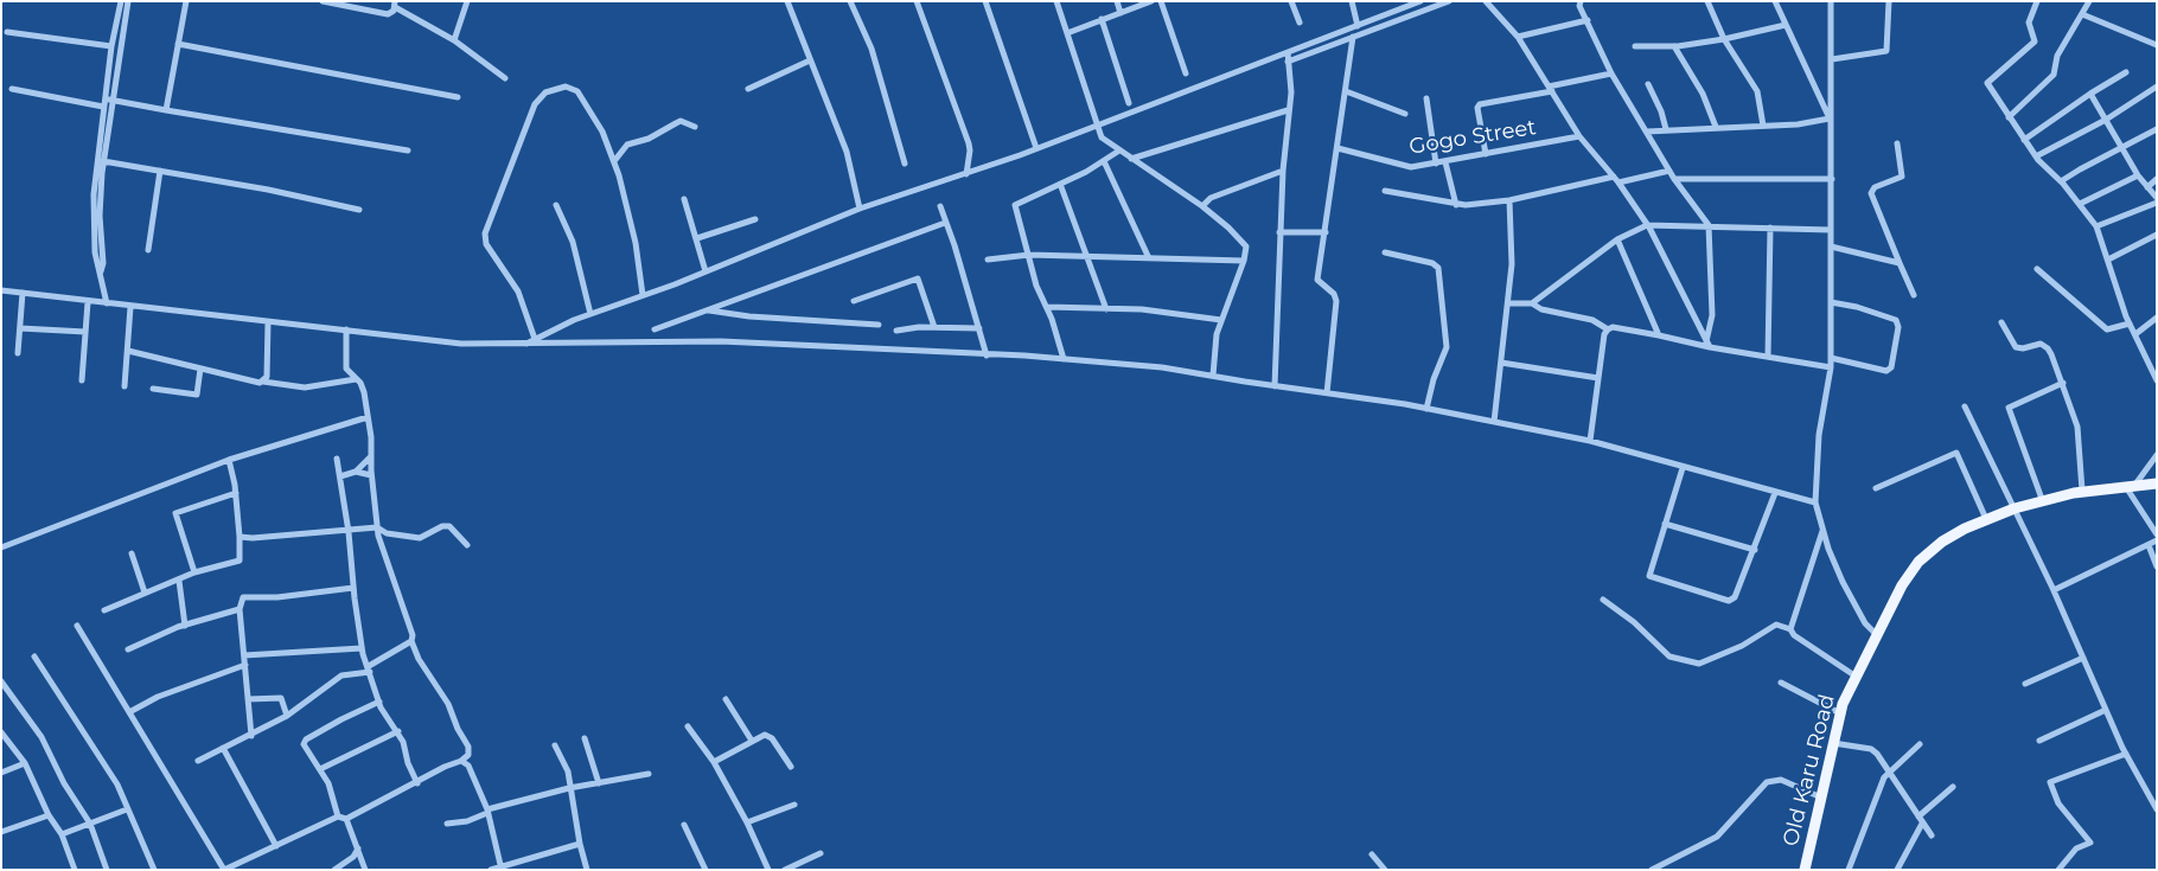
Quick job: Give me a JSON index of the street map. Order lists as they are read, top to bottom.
{
  "streets": {
    "main road": ["Old Karu Road"],
    "street": ["Gogo Street"]
  }
}
